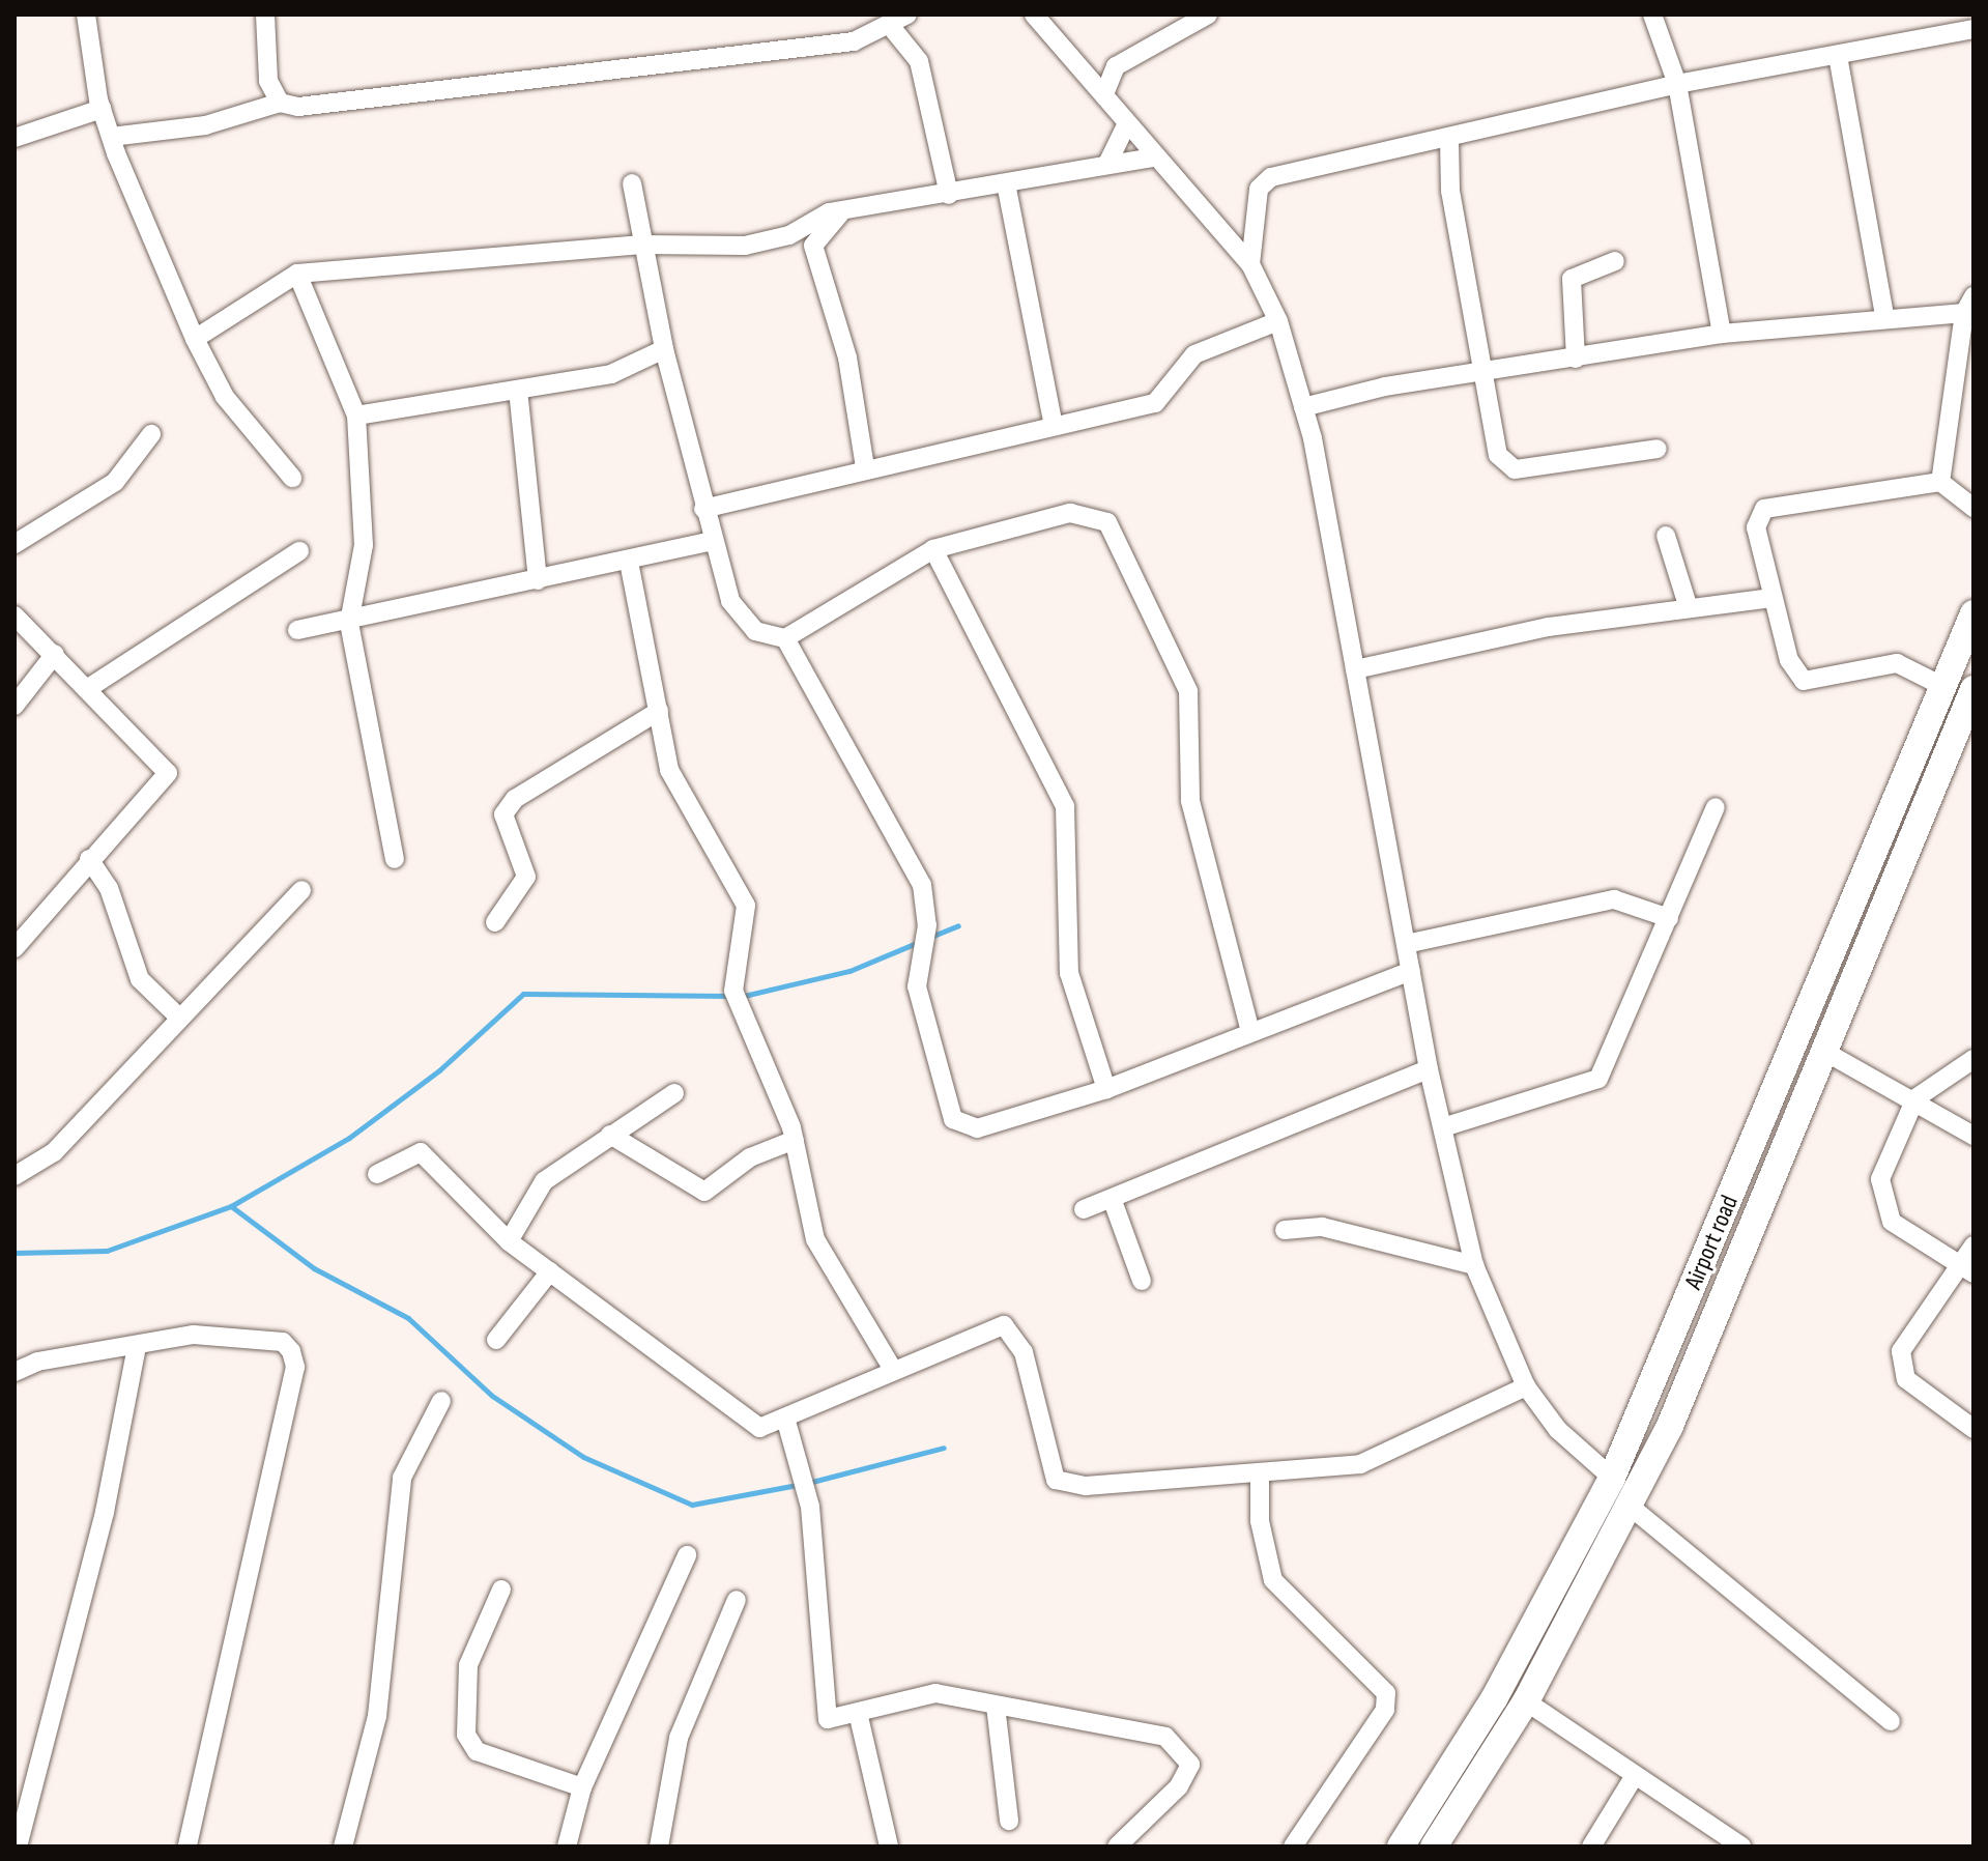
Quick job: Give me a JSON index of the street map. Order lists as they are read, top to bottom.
{
  "streets": {
    "main road": ["Airport road"]
  }
}
